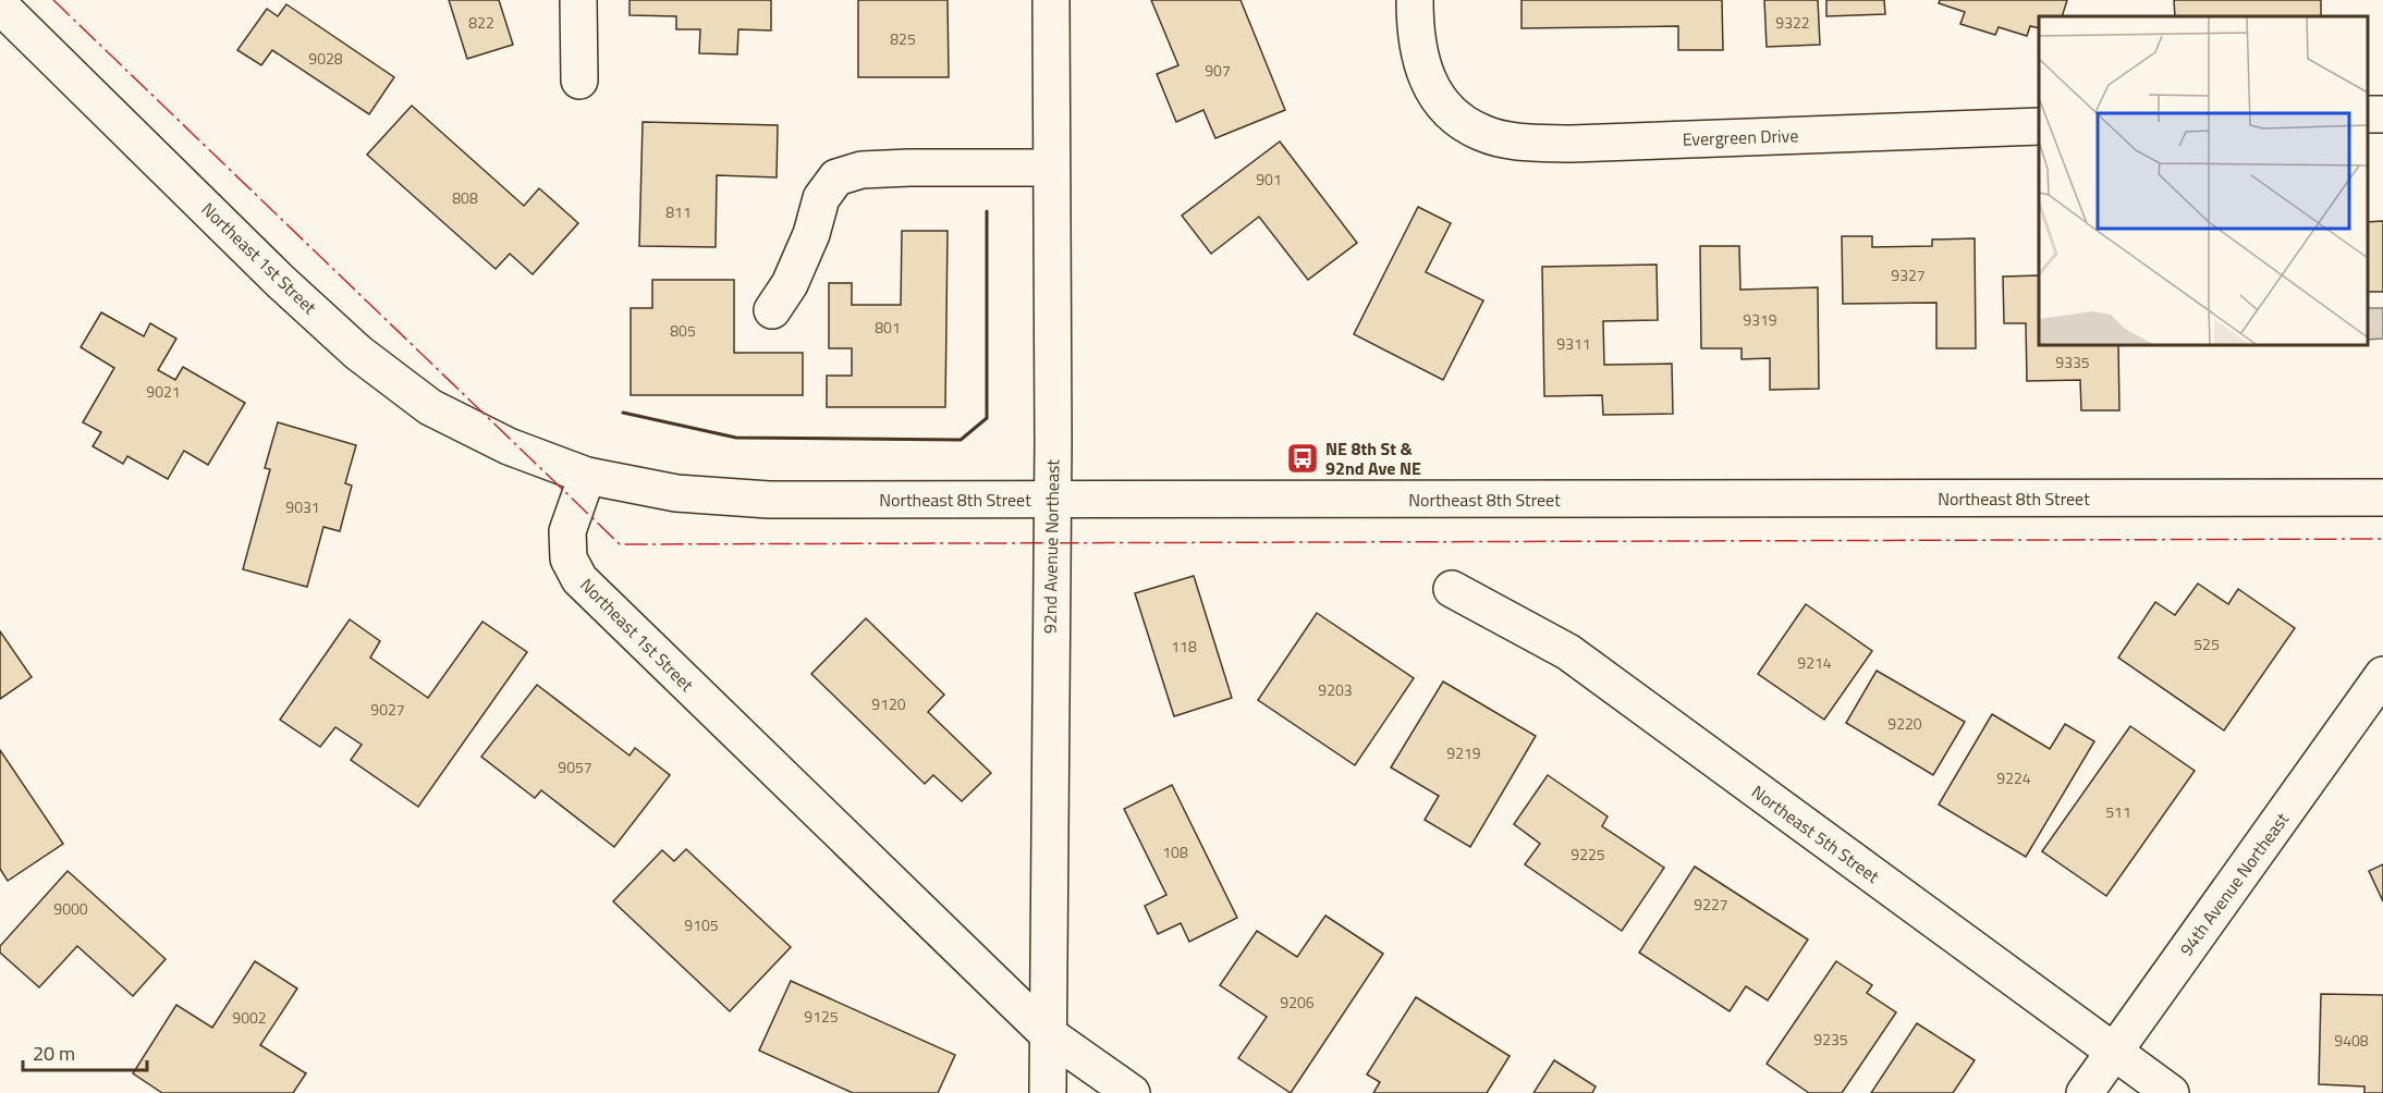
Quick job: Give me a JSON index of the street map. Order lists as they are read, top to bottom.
{
  "streets": {
    "main road": [
      "Evergreen Drive",
      "Northeast 1st Street",
      "Northeast 8th Street",
      "92nd Avenue Northeast",
      "Northeast 5th Street",
      "94th Avenue Northeast"
    ]
  },
  "crossings": [
    ["Northeast 1st Street", "Northeast 8th Street"],
    ["Northeast 1st Street", "92nd Avenue Northeast"],
    ["Northeast 8th Street", "92nd Avenue Northeast"],
    ["Northeast 5th Street", "94th Avenue Northeast"]
  ],
  "places": {
    "bus stop": ["NE 8th St & 92nd Ave NE"]
  },
  "house_numbers": [
    "822",
    "9322",
    "825",
    "9028",
    "907",
    "901",
    "808",
    "811",
    "9327",
    "9319",
    "801",
    "805",
    "9311",
    "9335",
    "9021",
    "9031",
    "525",
    "118",
    "9214",
    "9203",
    "9120",
    "9027",
    "9220",
    "9219",
    "9057",
    "9224",
    "511",
    "108",
    "9225",
    "9227",
    "9000",
    "9105",
    "9206",
    "9125",
    "9002",
    "9235",
    "9408"
  ],
  "scale_bar": "20 m"
}
